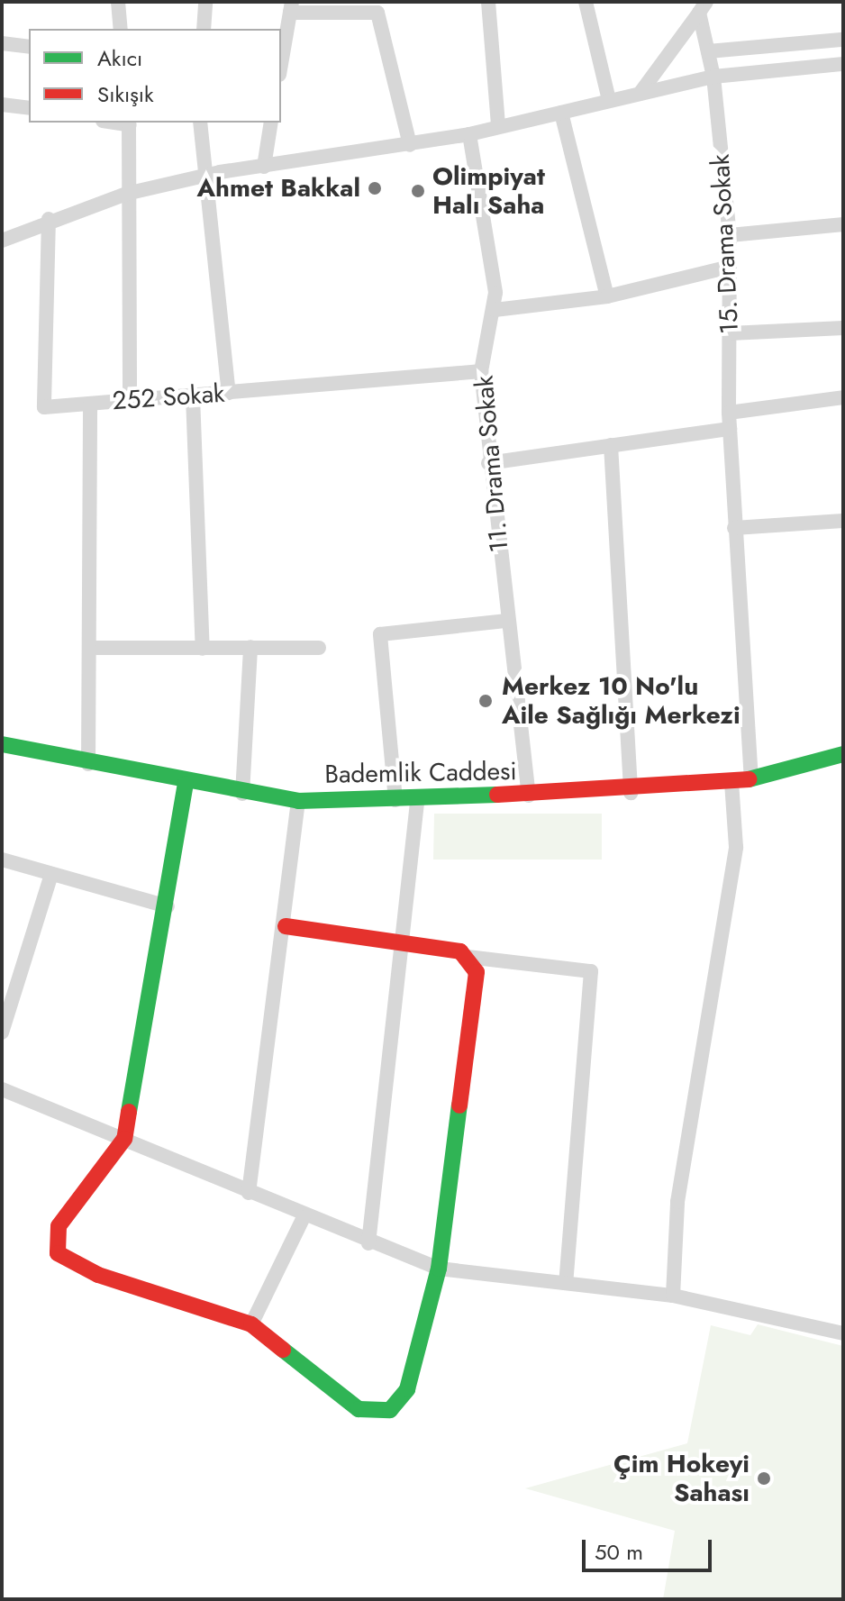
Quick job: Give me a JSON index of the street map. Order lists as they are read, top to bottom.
{
  "streets": {
    "street": [
      "15. Drama Sokak",
      "252 Sokak",
      "11. Drama Sokak",
      "Bademlik Caddesi"
    ]
  },
  "crossings": [
    ["15. Drama Sokak", "Bademlik Caddesi"],
    ["252 Sokak", "11. Drama Sokak"],
    ["11. Drama Sokak", "Bademlik Caddesi"]
  ],
  "places": [
    "Ahmet Bakkal",
    "Olimpiyat Halı Saha",
    "Merkez 10 No'lu Aile Sağlığı Merkezi",
    "Çim Hokeyi Sahası"
  ],
  "legend": ["Akıcı", "Sıkışık"],
  "scale_bar": "50 m"
}
